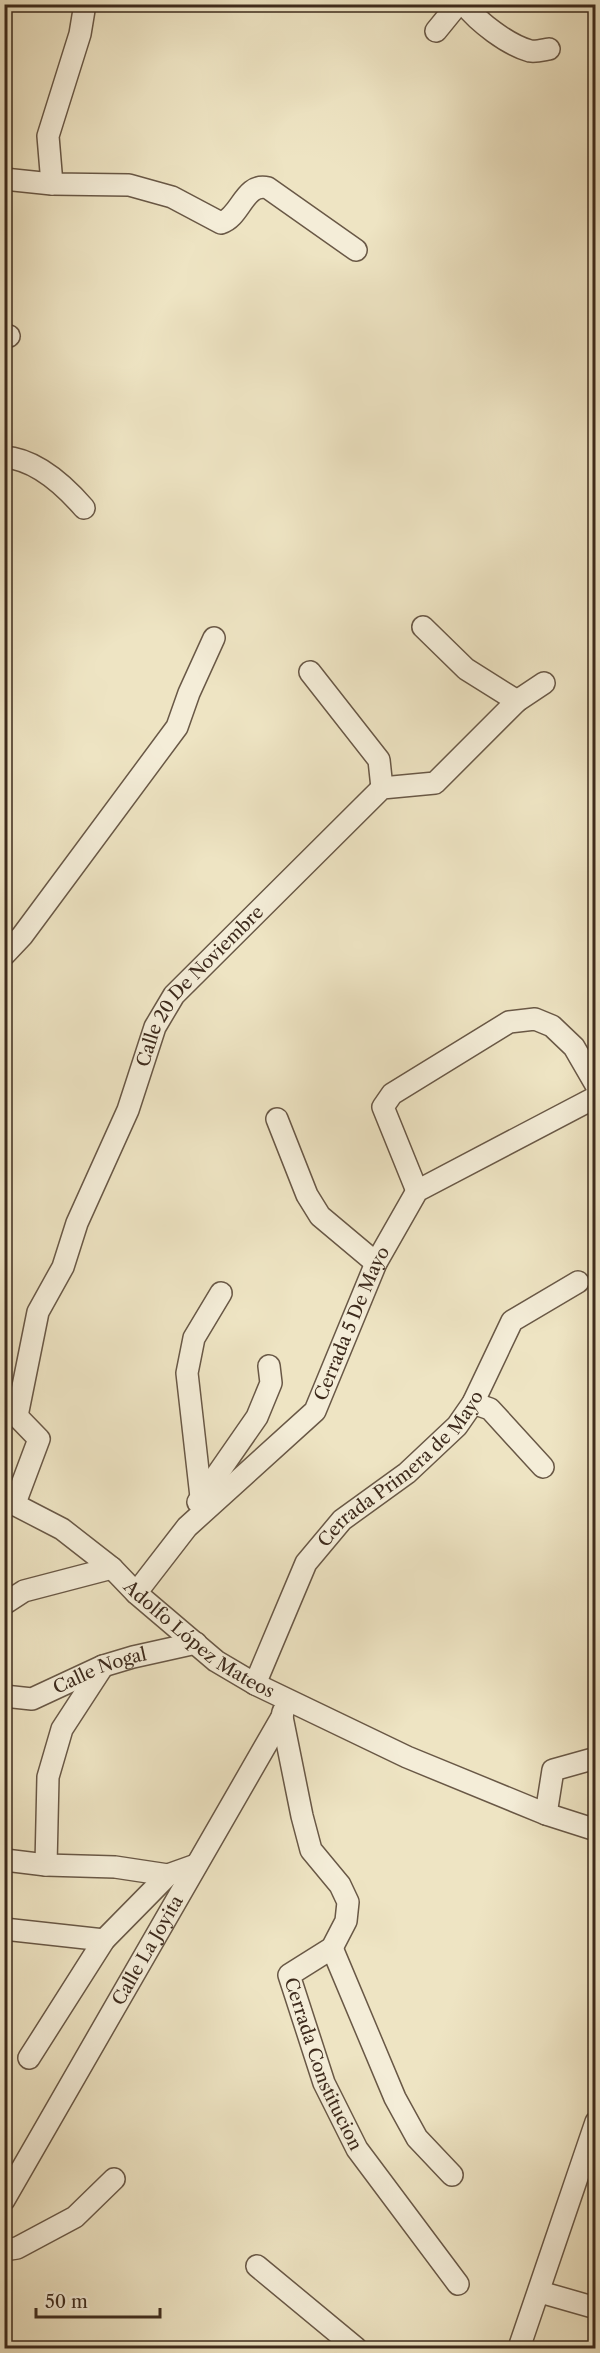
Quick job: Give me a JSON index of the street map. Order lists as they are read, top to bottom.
{
  "streets": {
    "street": [
      "Calle 20 De Noviembre",
      "Cerrada 5 De Mayo",
      "Cerrada Primera de Mayo",
      "Adolfo López Mateos",
      "Calle Nogal",
      "Calle La Joyita",
      "Cerrada Constitucion"
    ]
  },
  "crossings": [
    ["Calle 20 De Noviembre", "Adolfo López Mateos"],
    ["Cerrada 5 De Mayo", "Adolfo López Mateos"],
    ["Cerrada Primera de Mayo", "Adolfo López Mateos"],
    ["Adolfo López Mateos", "Calle Nogal"],
    ["Adolfo López Mateos", "Calle La Joyita"]
  ],
  "scale_bar": "50 m"
}
